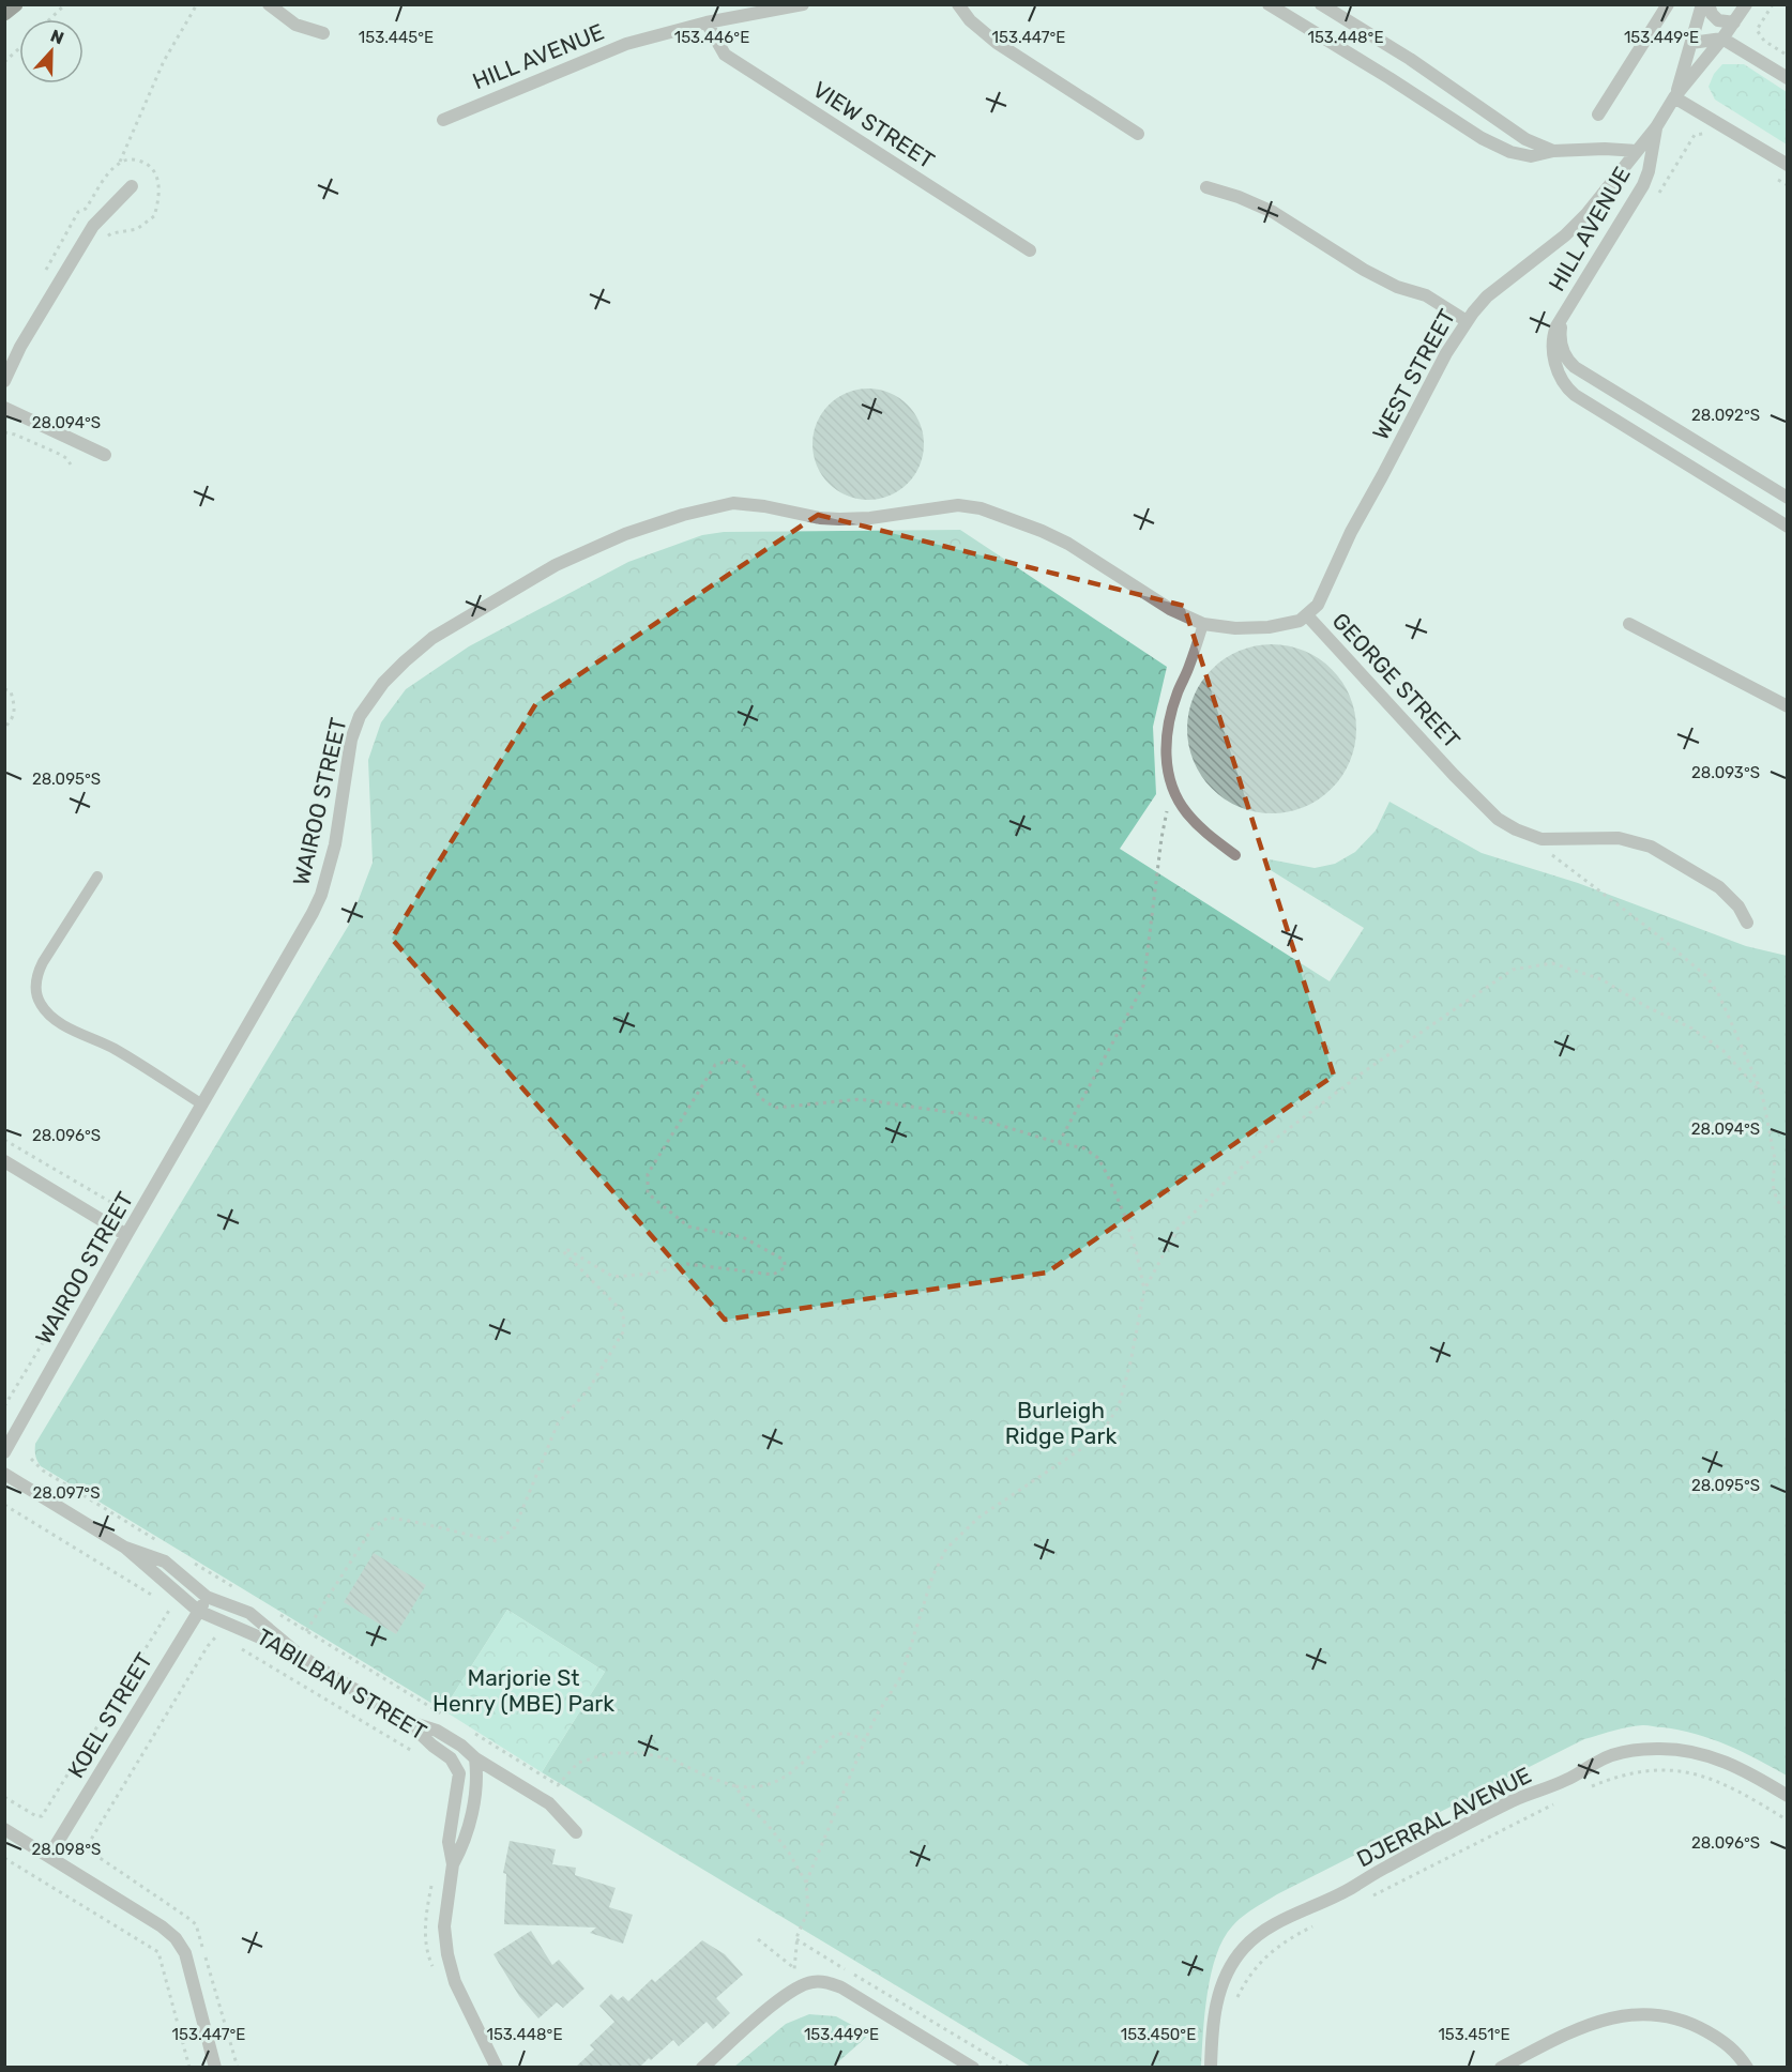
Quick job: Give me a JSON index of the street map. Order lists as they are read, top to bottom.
{
  "streets": {
    "street": [
      "HILL AVENUE",
      "VIEW STREET",
      "WEST STREET",
      "GEORGE STREET",
      "WAIROO STREET",
      "TABILBAN STREET",
      "KOEL STREET",
      "DJERRAL AVENUE"
    ]
  },
  "crossings": [
    ["HILL AVENUE", "VIEW STREET"],
    ["HILL AVENUE", "WEST STREET"],
    ["WEST STREET", "GEORGE STREET"],
    ["GEORGE STREET", "WAIROO STREET"],
    ["TABILBAN STREET", "KOEL STREET"]
  ],
  "parks": ["Burleigh Ridge Park", "Marjorie St Henry (MBE) Park"],
  "north": "top",
  "coordinates": [
    "153.447°E",
    "153.448°E",
    "153.449°E",
    "153.445°E",
    "153.446°E",
    "28.092°S",
    "28.094°S",
    "28.093°S",
    "28.095°S",
    "28.096°S",
    "28.097°S",
    "28.098°S",
    "153.450°E",
    "153.451°E"
  ]
}
